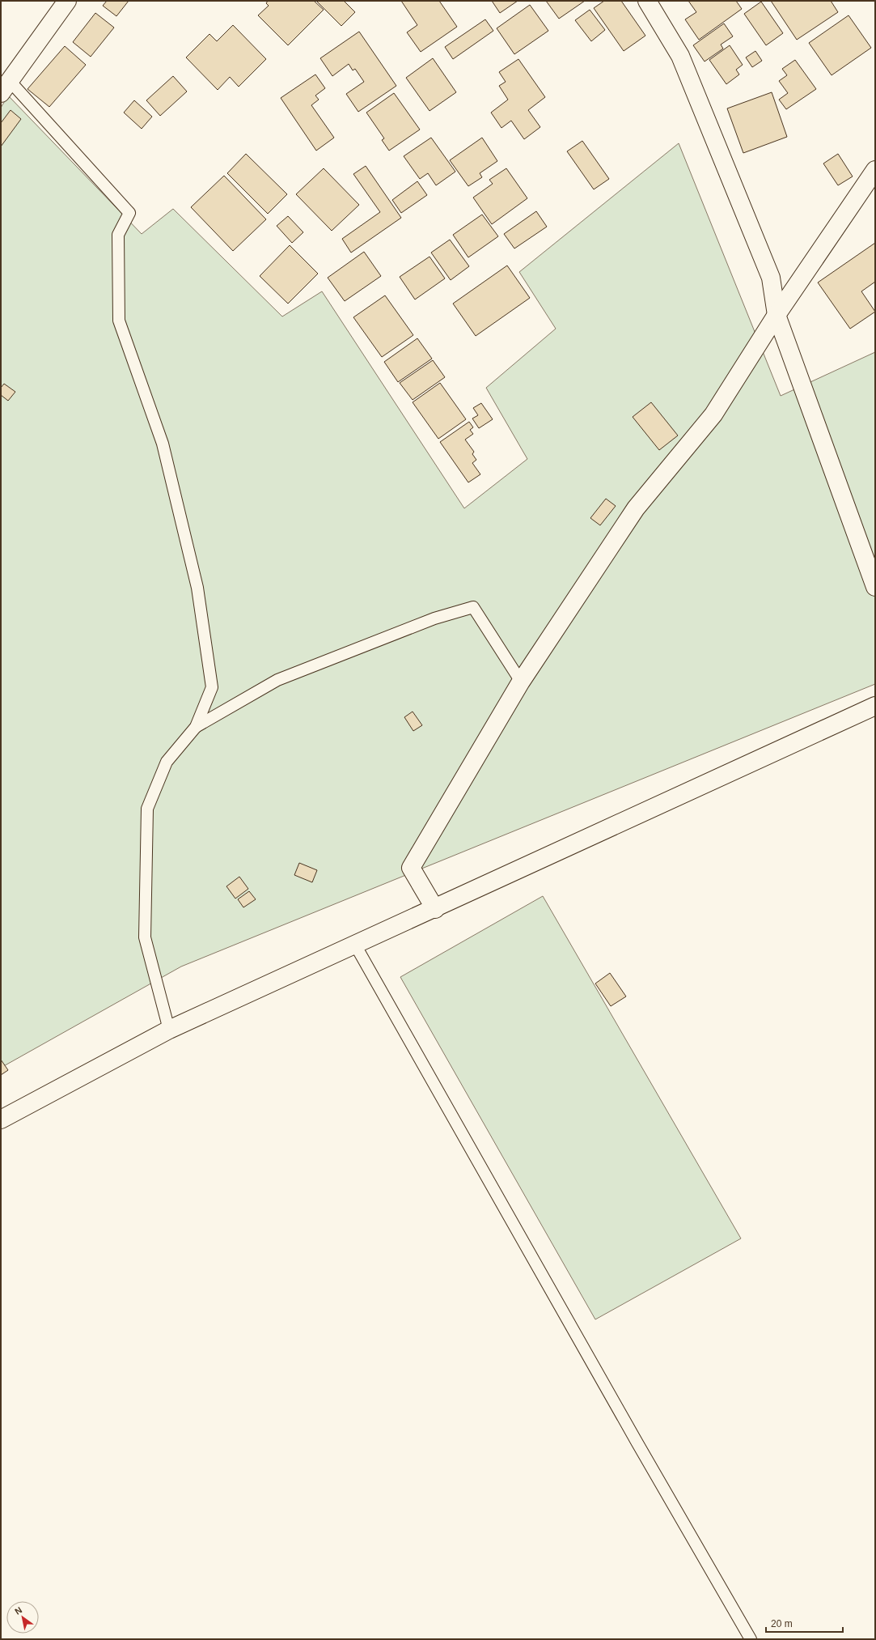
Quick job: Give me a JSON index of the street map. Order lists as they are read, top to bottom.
{
  "scale_bar": "20 m",
  "north": "top left"
}
